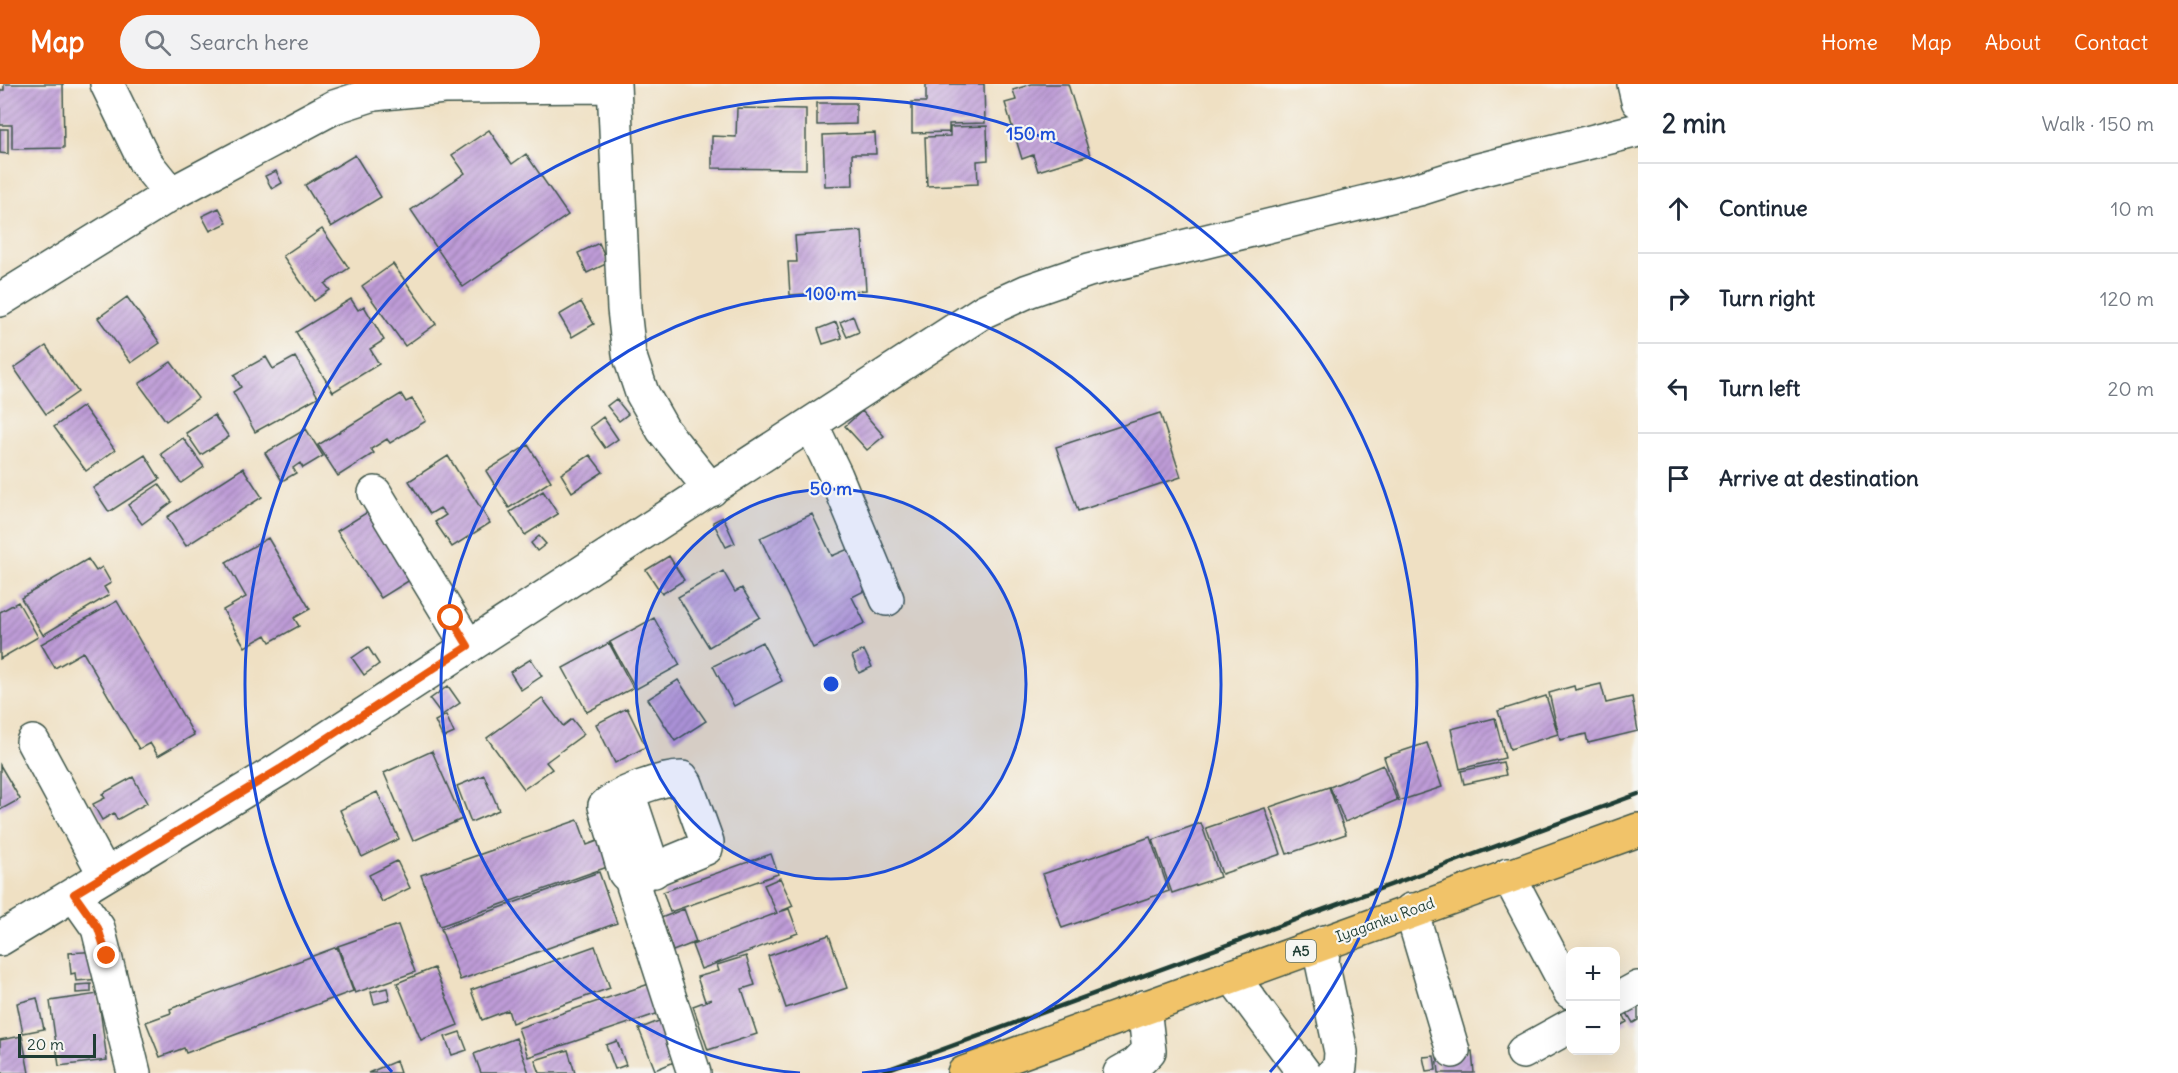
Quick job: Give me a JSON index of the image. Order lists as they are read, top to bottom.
{
  "streets": {
    "highway": ["Iyaganku Road", "A5"]
  },
  "scale_bar": "20 m",
  "page": {
    "header": "Map",
    "search": "Search here",
    "nav": [
      "Home",
      "Map",
      "About",
      "Contact"
    ],
    "heading": ["2 min", "Walk · 150 m"],
    "list": [
      ["Continue", "10 m"],
      ["Turn right", "120 m"],
      ["Turn left", "20 m"],
      "Arrive at destination"
    ],
    "map_buttons": ["+", "−"],
    "scale": "20 m"
  },
  "rings": ["150 m", "100 m", "50 m"]
}
